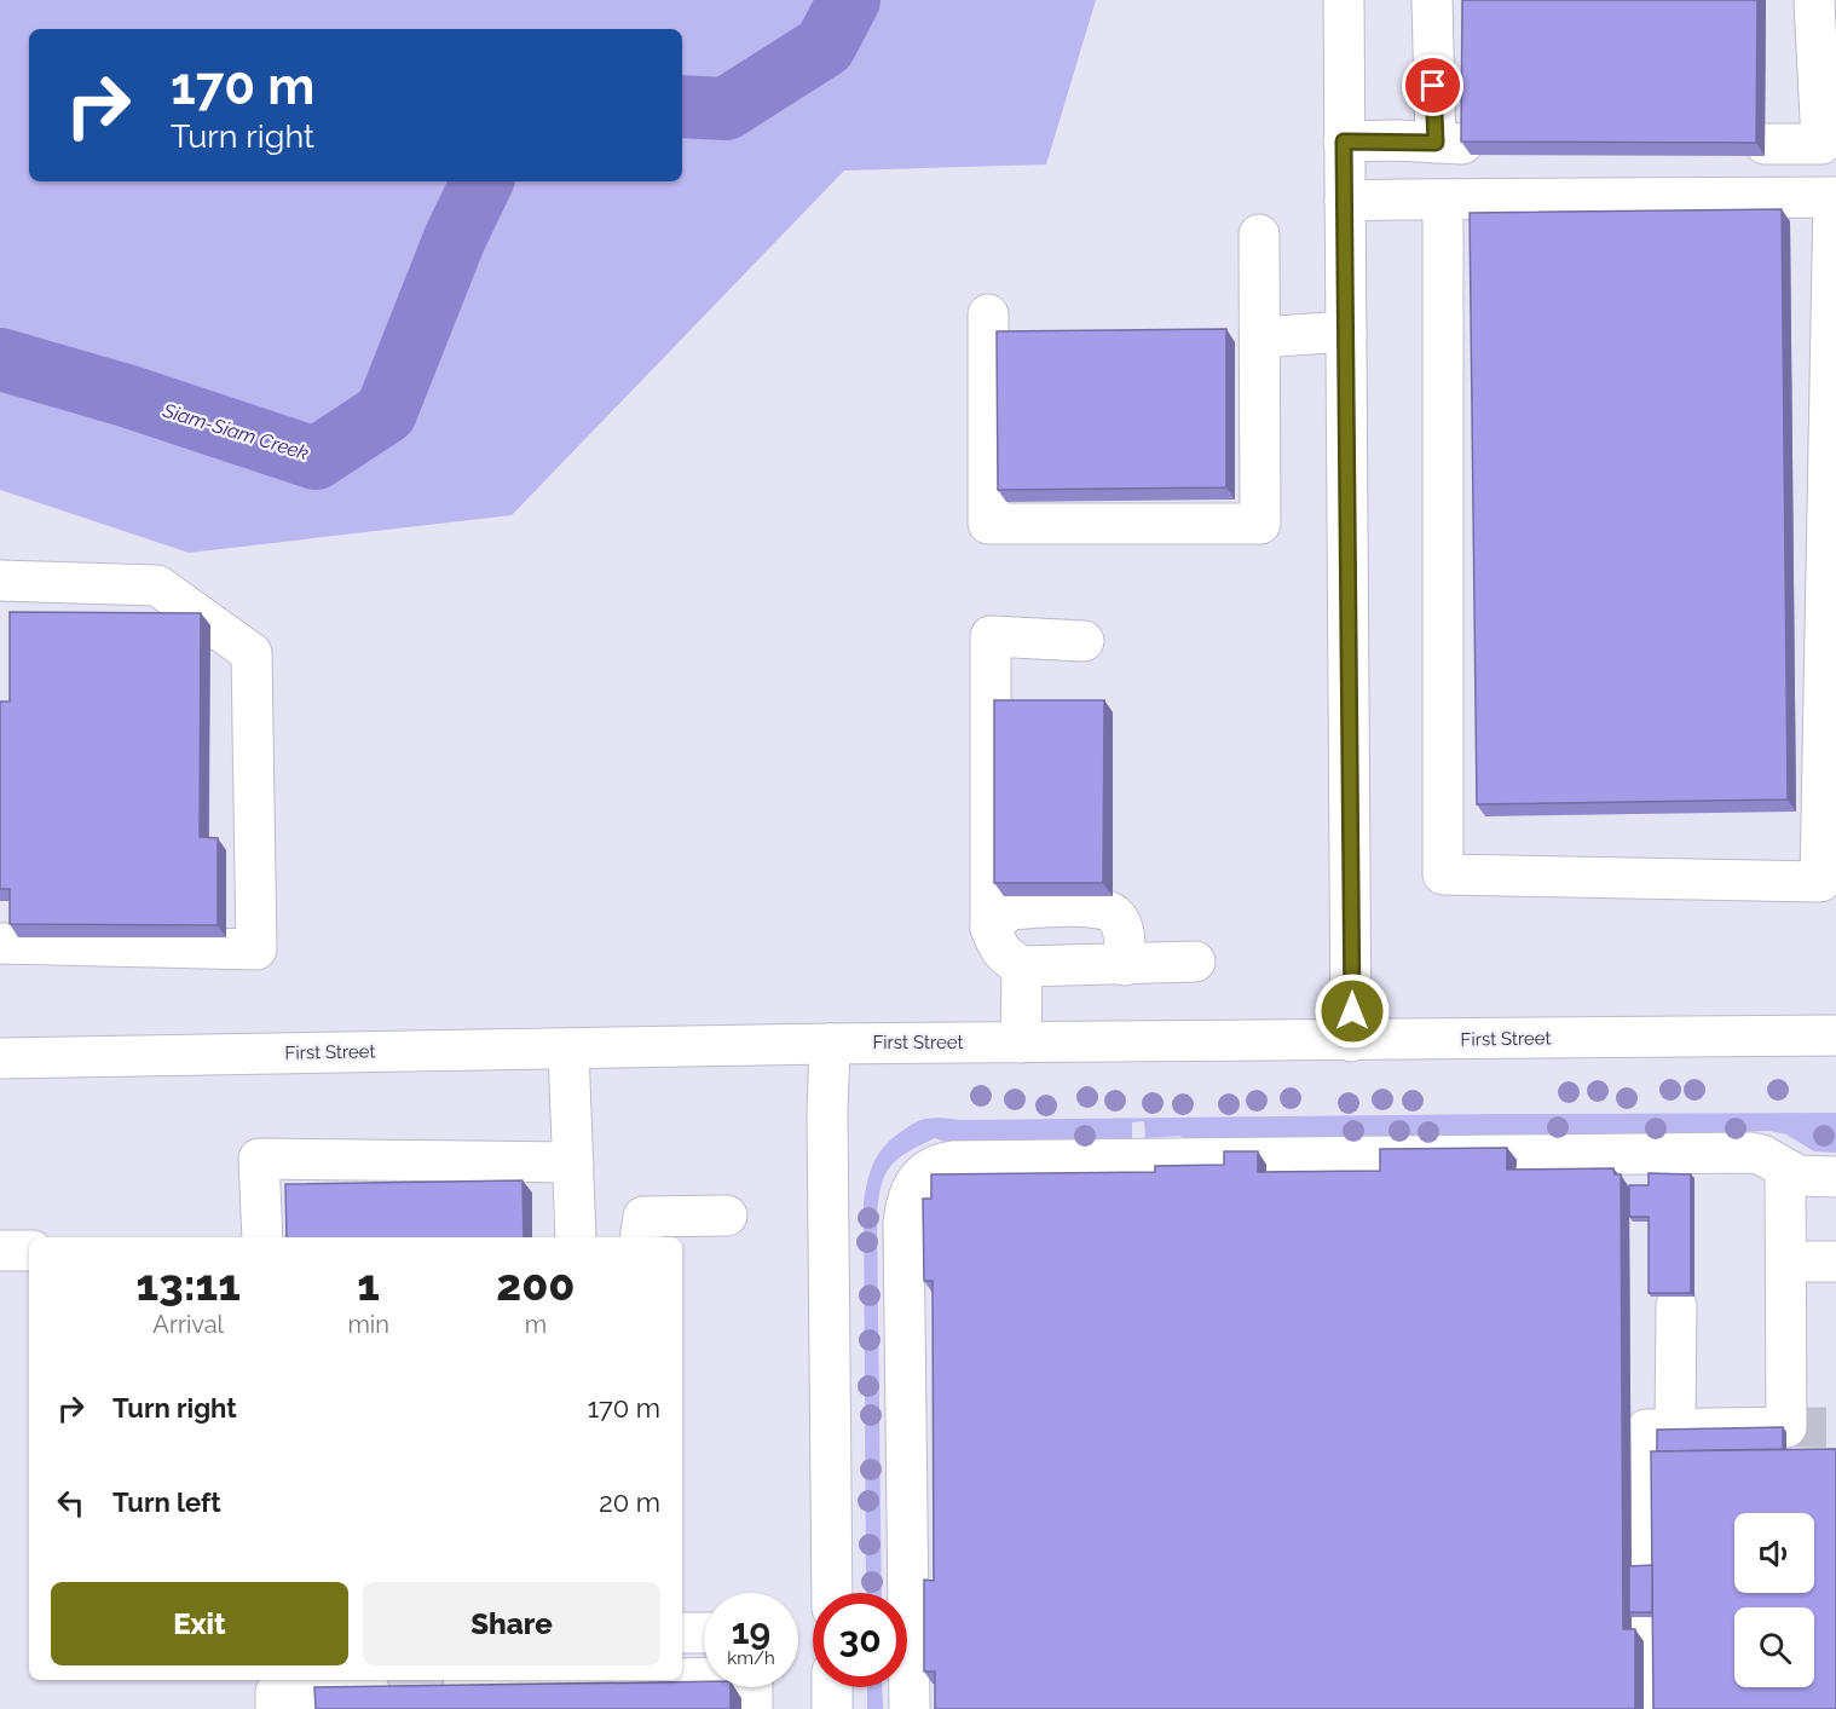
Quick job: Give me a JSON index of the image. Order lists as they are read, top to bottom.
{
  "streets": {
    "street": ["First Street"]
  },
  "water": ["Siam-Siam Creek"],
  "page": {
    "turn": ["170 m", "Turn right"],
    "eta": [
      "13:11",
      "Arrival",
      "1",
      "min",
      "200",
      "m"
    ],
    "list": [
      {
        "name": "Turn right",
        "value": "170 m"
      },
      {
        "name": "Turn left",
        "value": "20 m"
      }
    ],
    "buttons": ["Exit", "Share"],
    "speed": "19 km/h",
    "limit": "30"
  }
}
